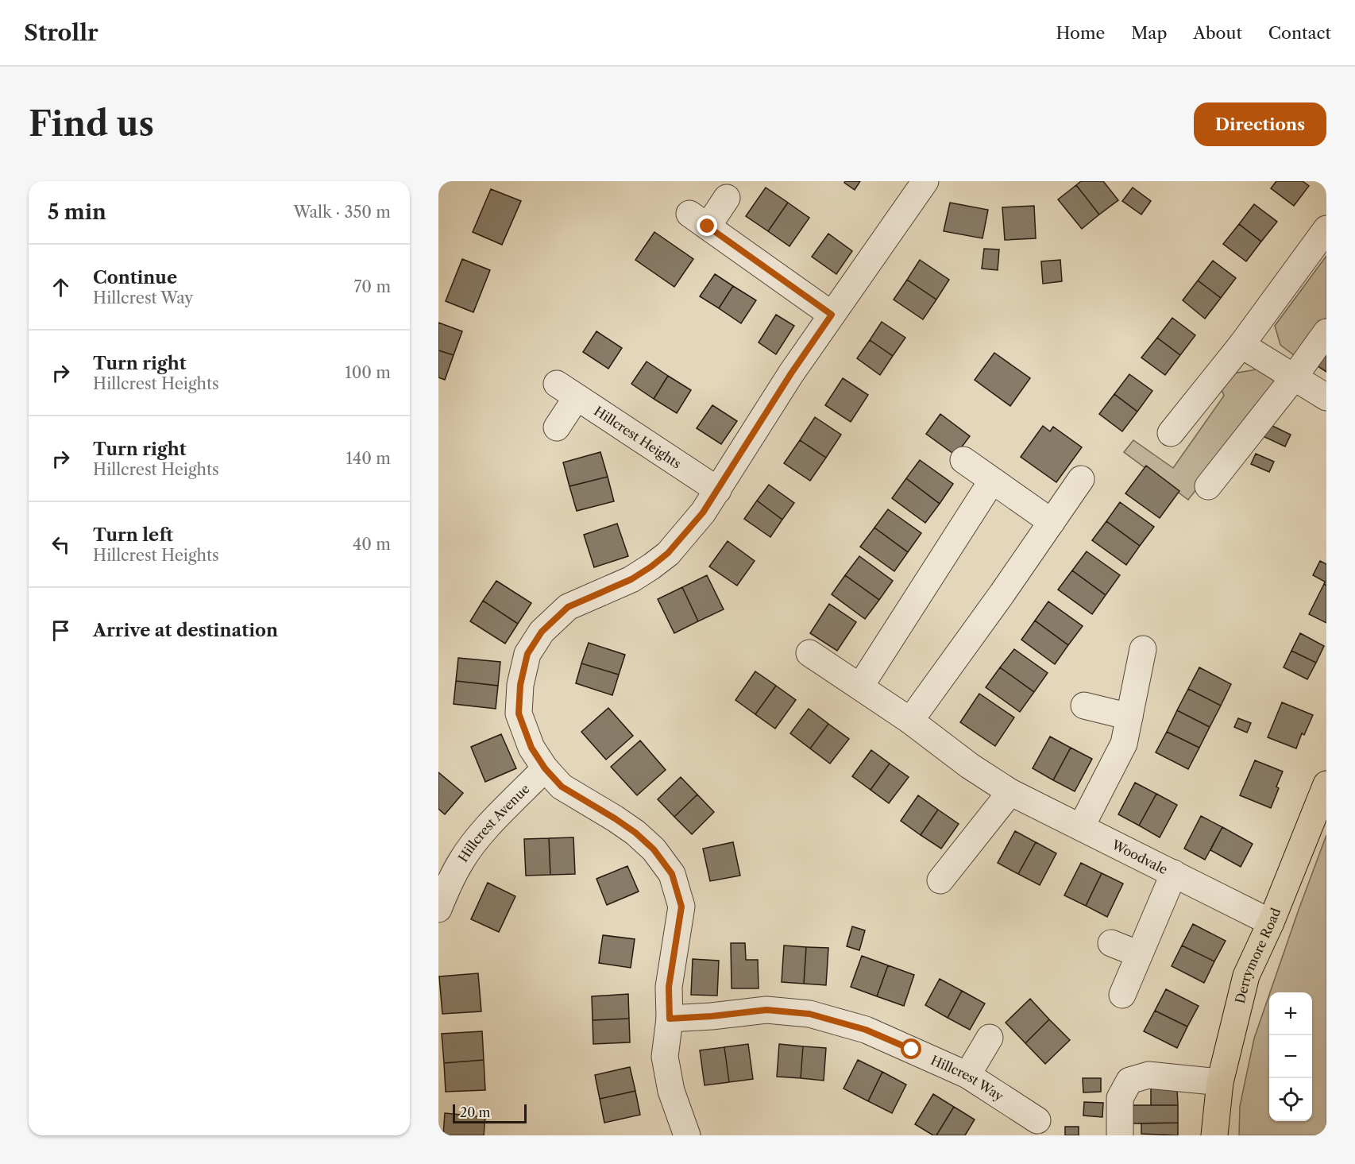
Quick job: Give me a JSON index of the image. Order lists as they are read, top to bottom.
{
  "streets": {
    "main road": ["Derrymore Road"],
    "street": [
      "Hillcrest Heights",
      "Hillcrest Avenue",
      "Woodvale",
      "Hillcrest Way"
    ]
  },
  "crossings": [
    ["Woodvale", "Derrymore Road"]
  ],
  "scale_bar": "20 m",
  "page": {
    "header": "Strollr",
    "nav": [
      "Home",
      "Map",
      "About",
      "Contact"
    ],
    "buttons": "Directions",
    "title": "Find us",
    "heading": ["5 min", "Walk · 350 m"],
    "list": [
      ["Continue", "Hillcrest Way", "70 m"],
      ["Turn right", "Hillcrest Heights", "100 m"],
      ["Turn right", "Hillcrest Heights", "140 m"],
      ["Turn left", "Hillcrest Heights", "40 m"],
      "Arrive at destination"
    ],
    "map_buttons": ["+", "−"],
    "scale": "20 m"
  }
}
